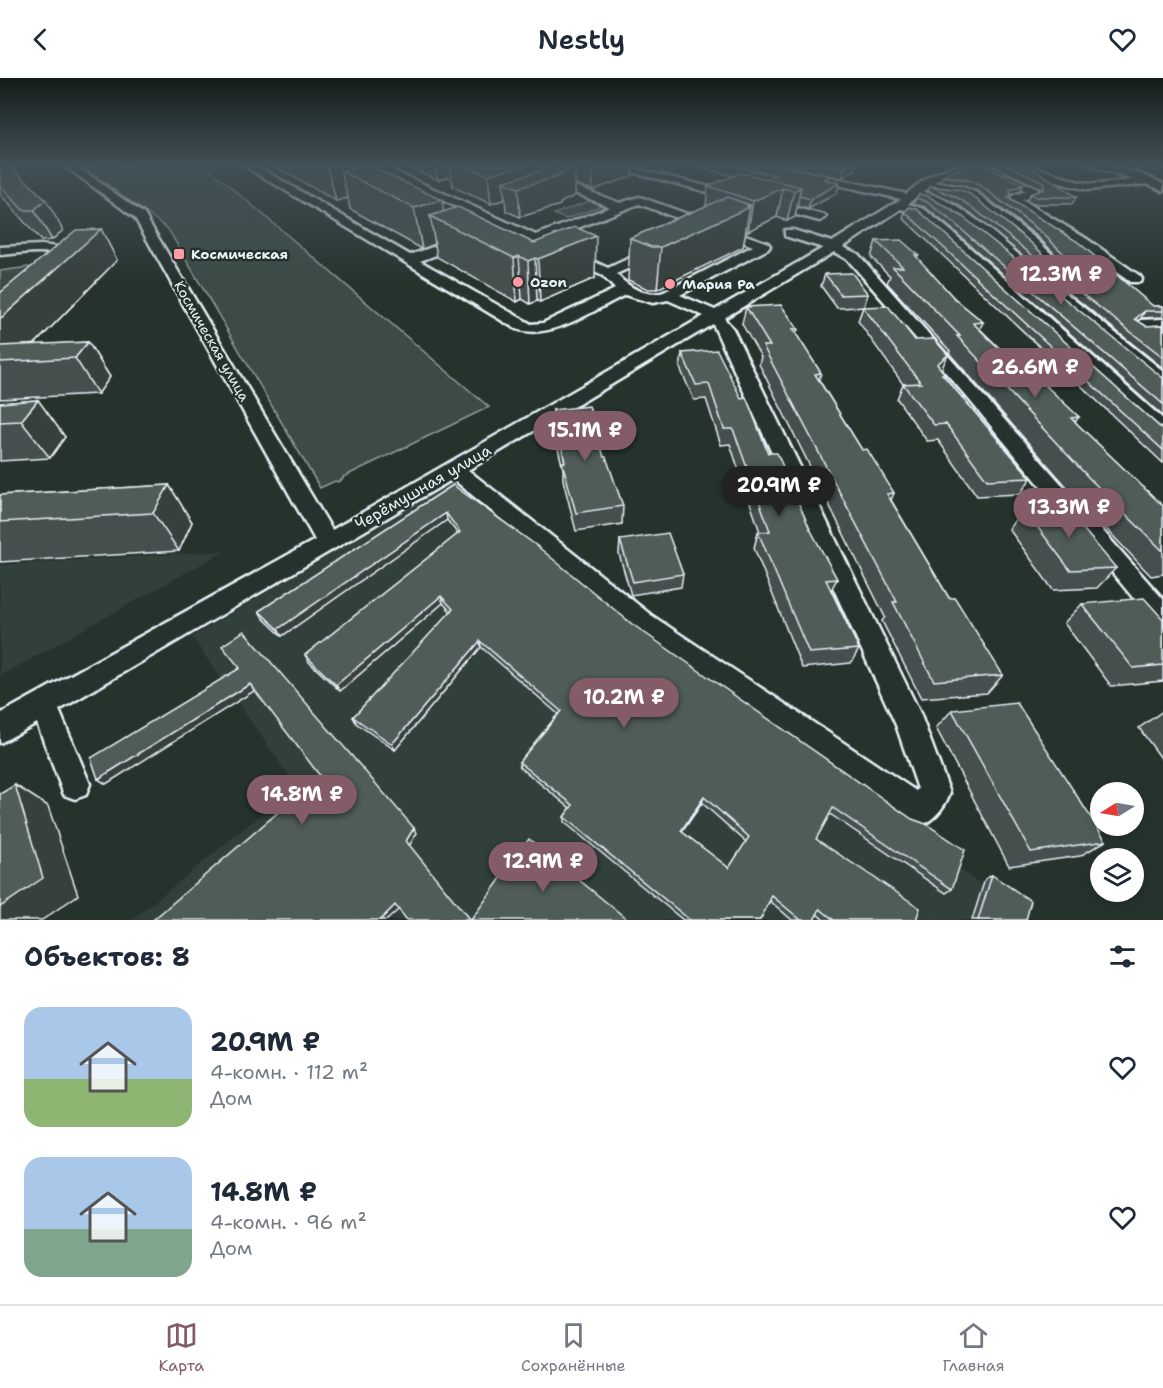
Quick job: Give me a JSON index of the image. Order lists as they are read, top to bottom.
{
  "streets": {
    "street": ["Космическая улица", "Черёмушная улица"]
  },
  "crossings": [
    ["Космическая улица", "Черёмушная улица"]
  ],
  "places": {
    "transit": ["Космическая"],
    "other": ["Ozon", "Мария Ра"]
  },
  "north": "left",
  "page": {
    "header": "Nestly",
    "price": [
      "12.3M ₽",
      "26.6M ₽",
      "15.1M ₽",
      "20.9M ₽",
      "13.3M ₽",
      "10.2M ₽",
      "14.8M ₽",
      "12.9M ₽"
    ],
    "heading": "Объектов: 8",
    "list": [
      {
        "name": "20.9M ₽",
        "note": "4-комн. · 112 m² · Дом"
      },
      {
        "name": "14.8M ₽",
        "note": "4-комн. · 96 m² · Дом"
      }
    ],
    "tabs": ["Карта", "Сохранённые", "Главная"]
  }
}
